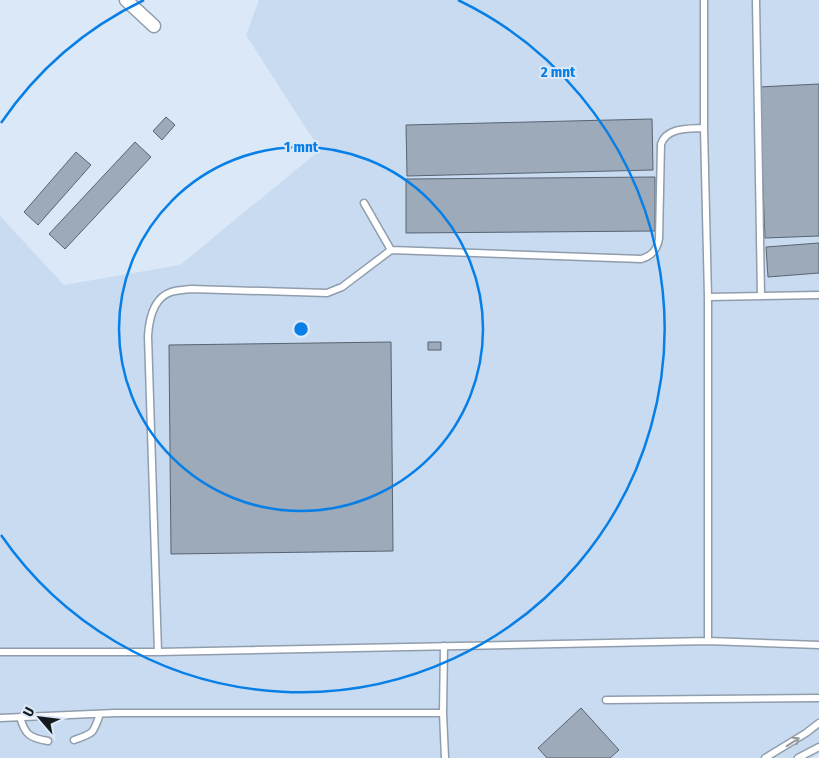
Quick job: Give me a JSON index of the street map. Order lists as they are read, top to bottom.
{
  "north": "top left",
  "rings": ["2 mnt", "1 mnt"]
}
